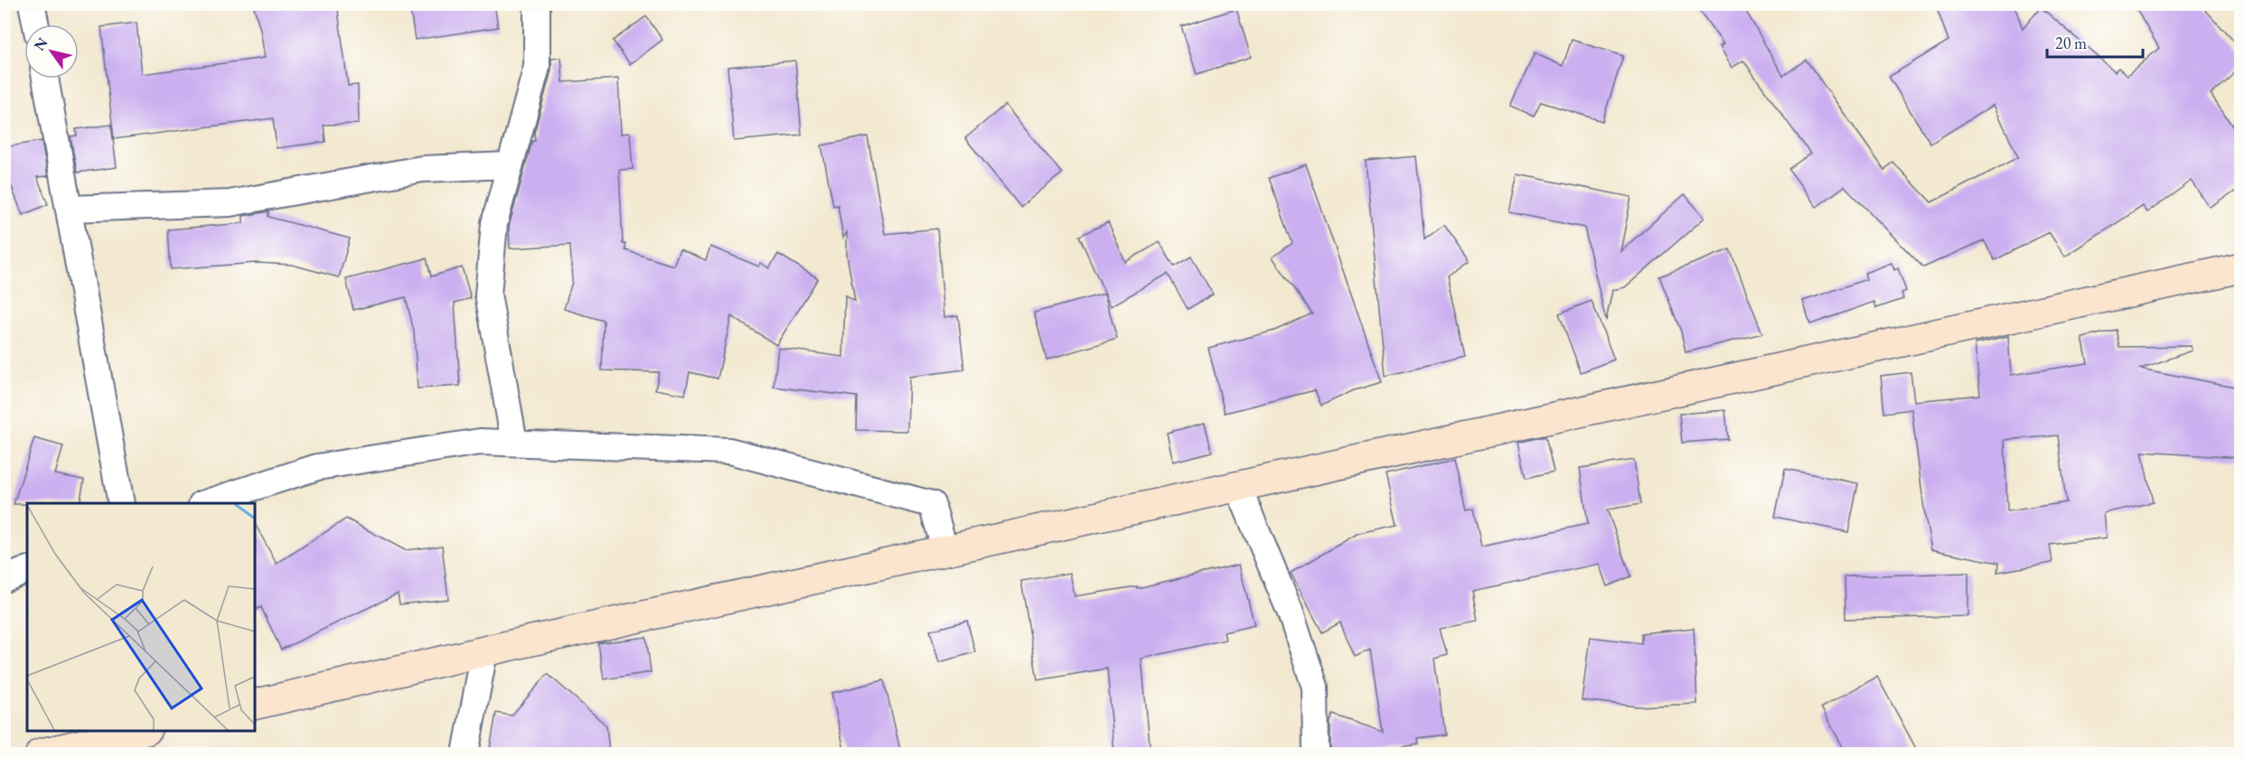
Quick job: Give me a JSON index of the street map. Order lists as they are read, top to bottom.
{
  "scale_bar": "20 m",
  "north": "top left"
}
